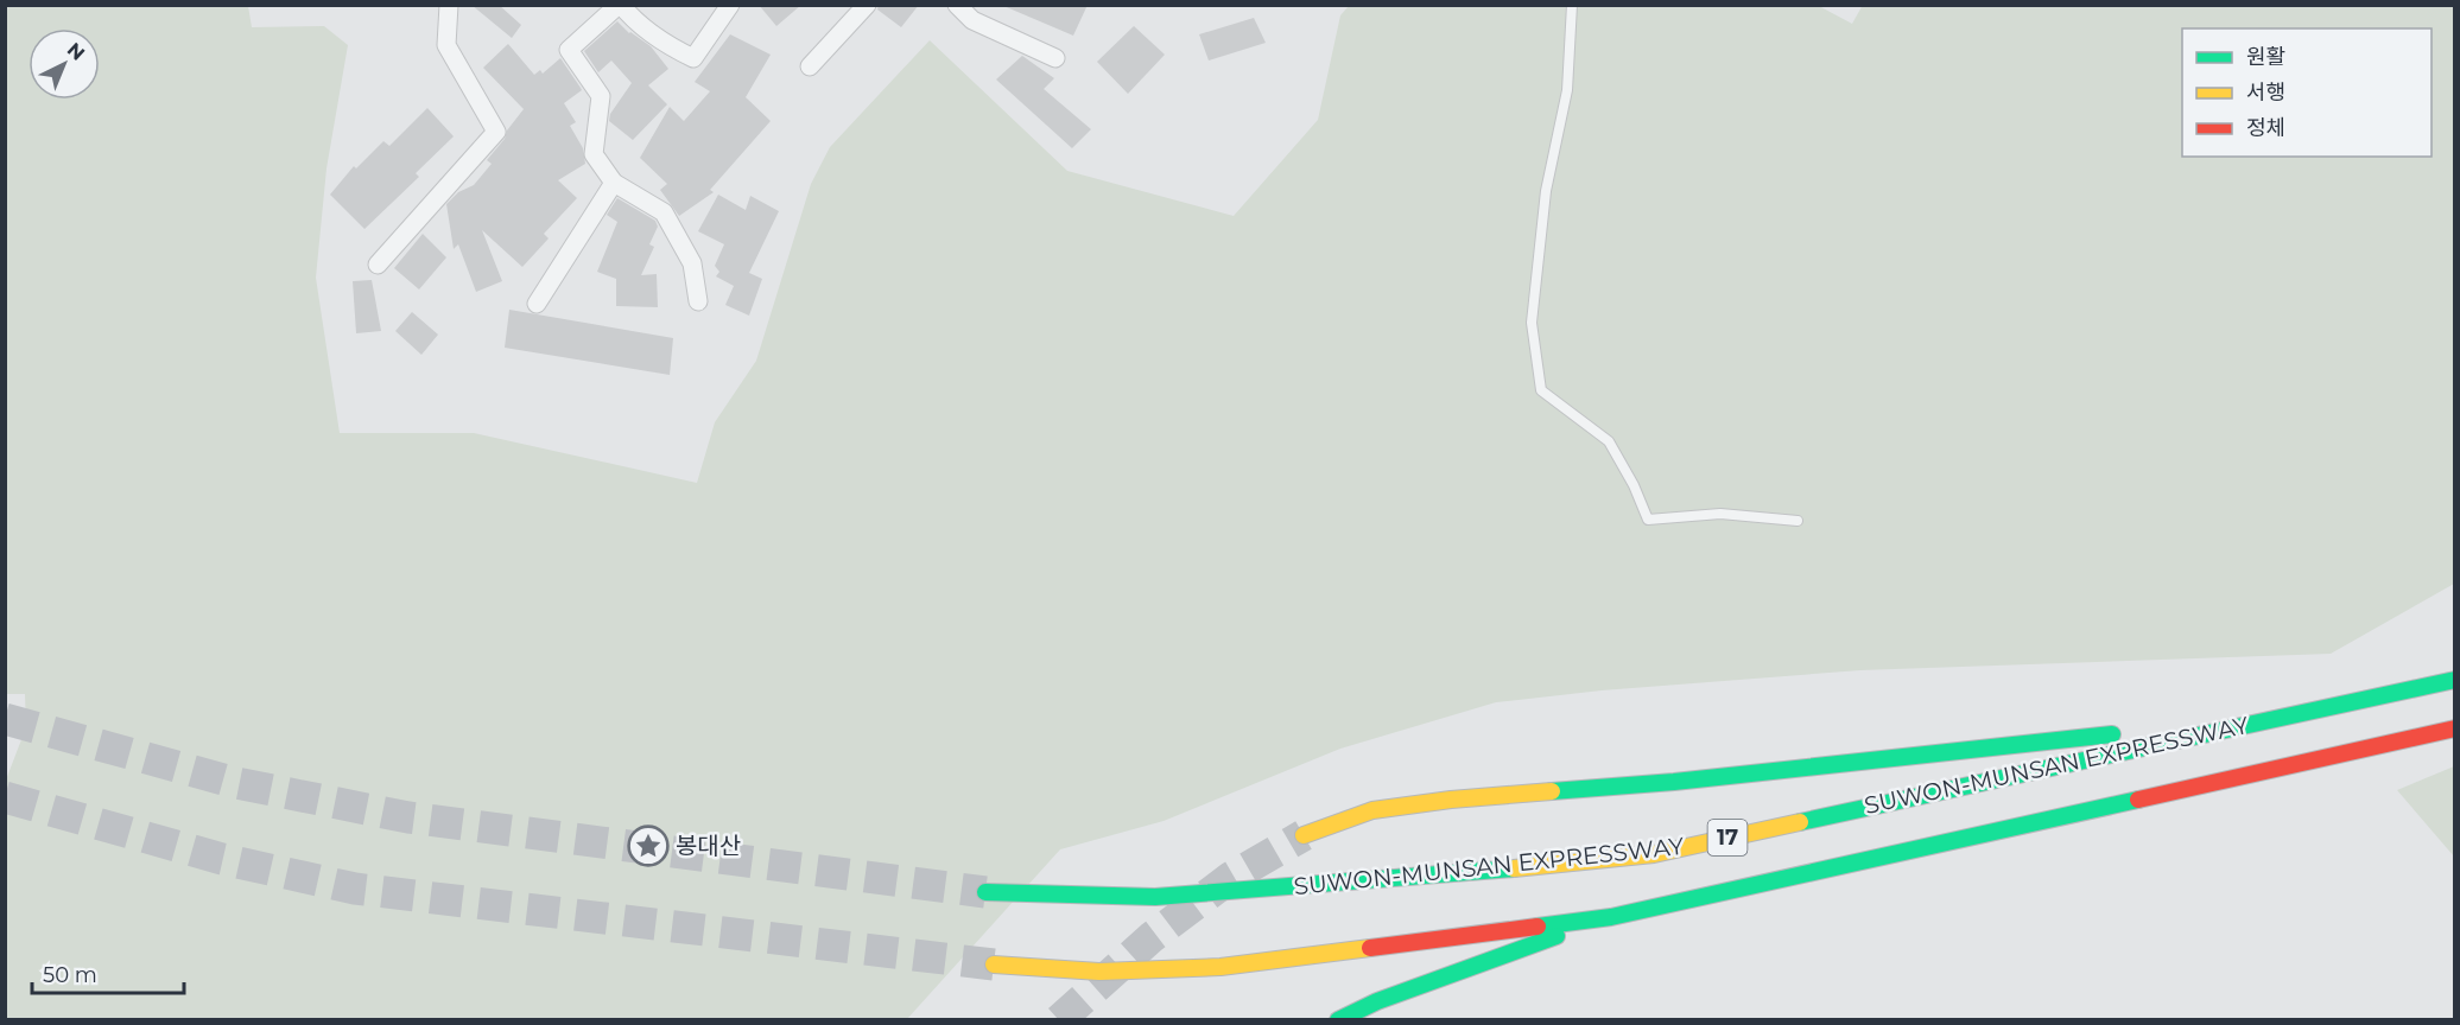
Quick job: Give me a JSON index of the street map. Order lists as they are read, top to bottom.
{
  "streets": {
    "highway": ["SUWON-MUNSAN EXPRESSWAY", "17"]
  },
  "places": {
    "place": ["봉대산"]
  },
  "legend": ["원활", "서행", "정체"],
  "scale_bar": "50 m",
  "north": "top right"
}
